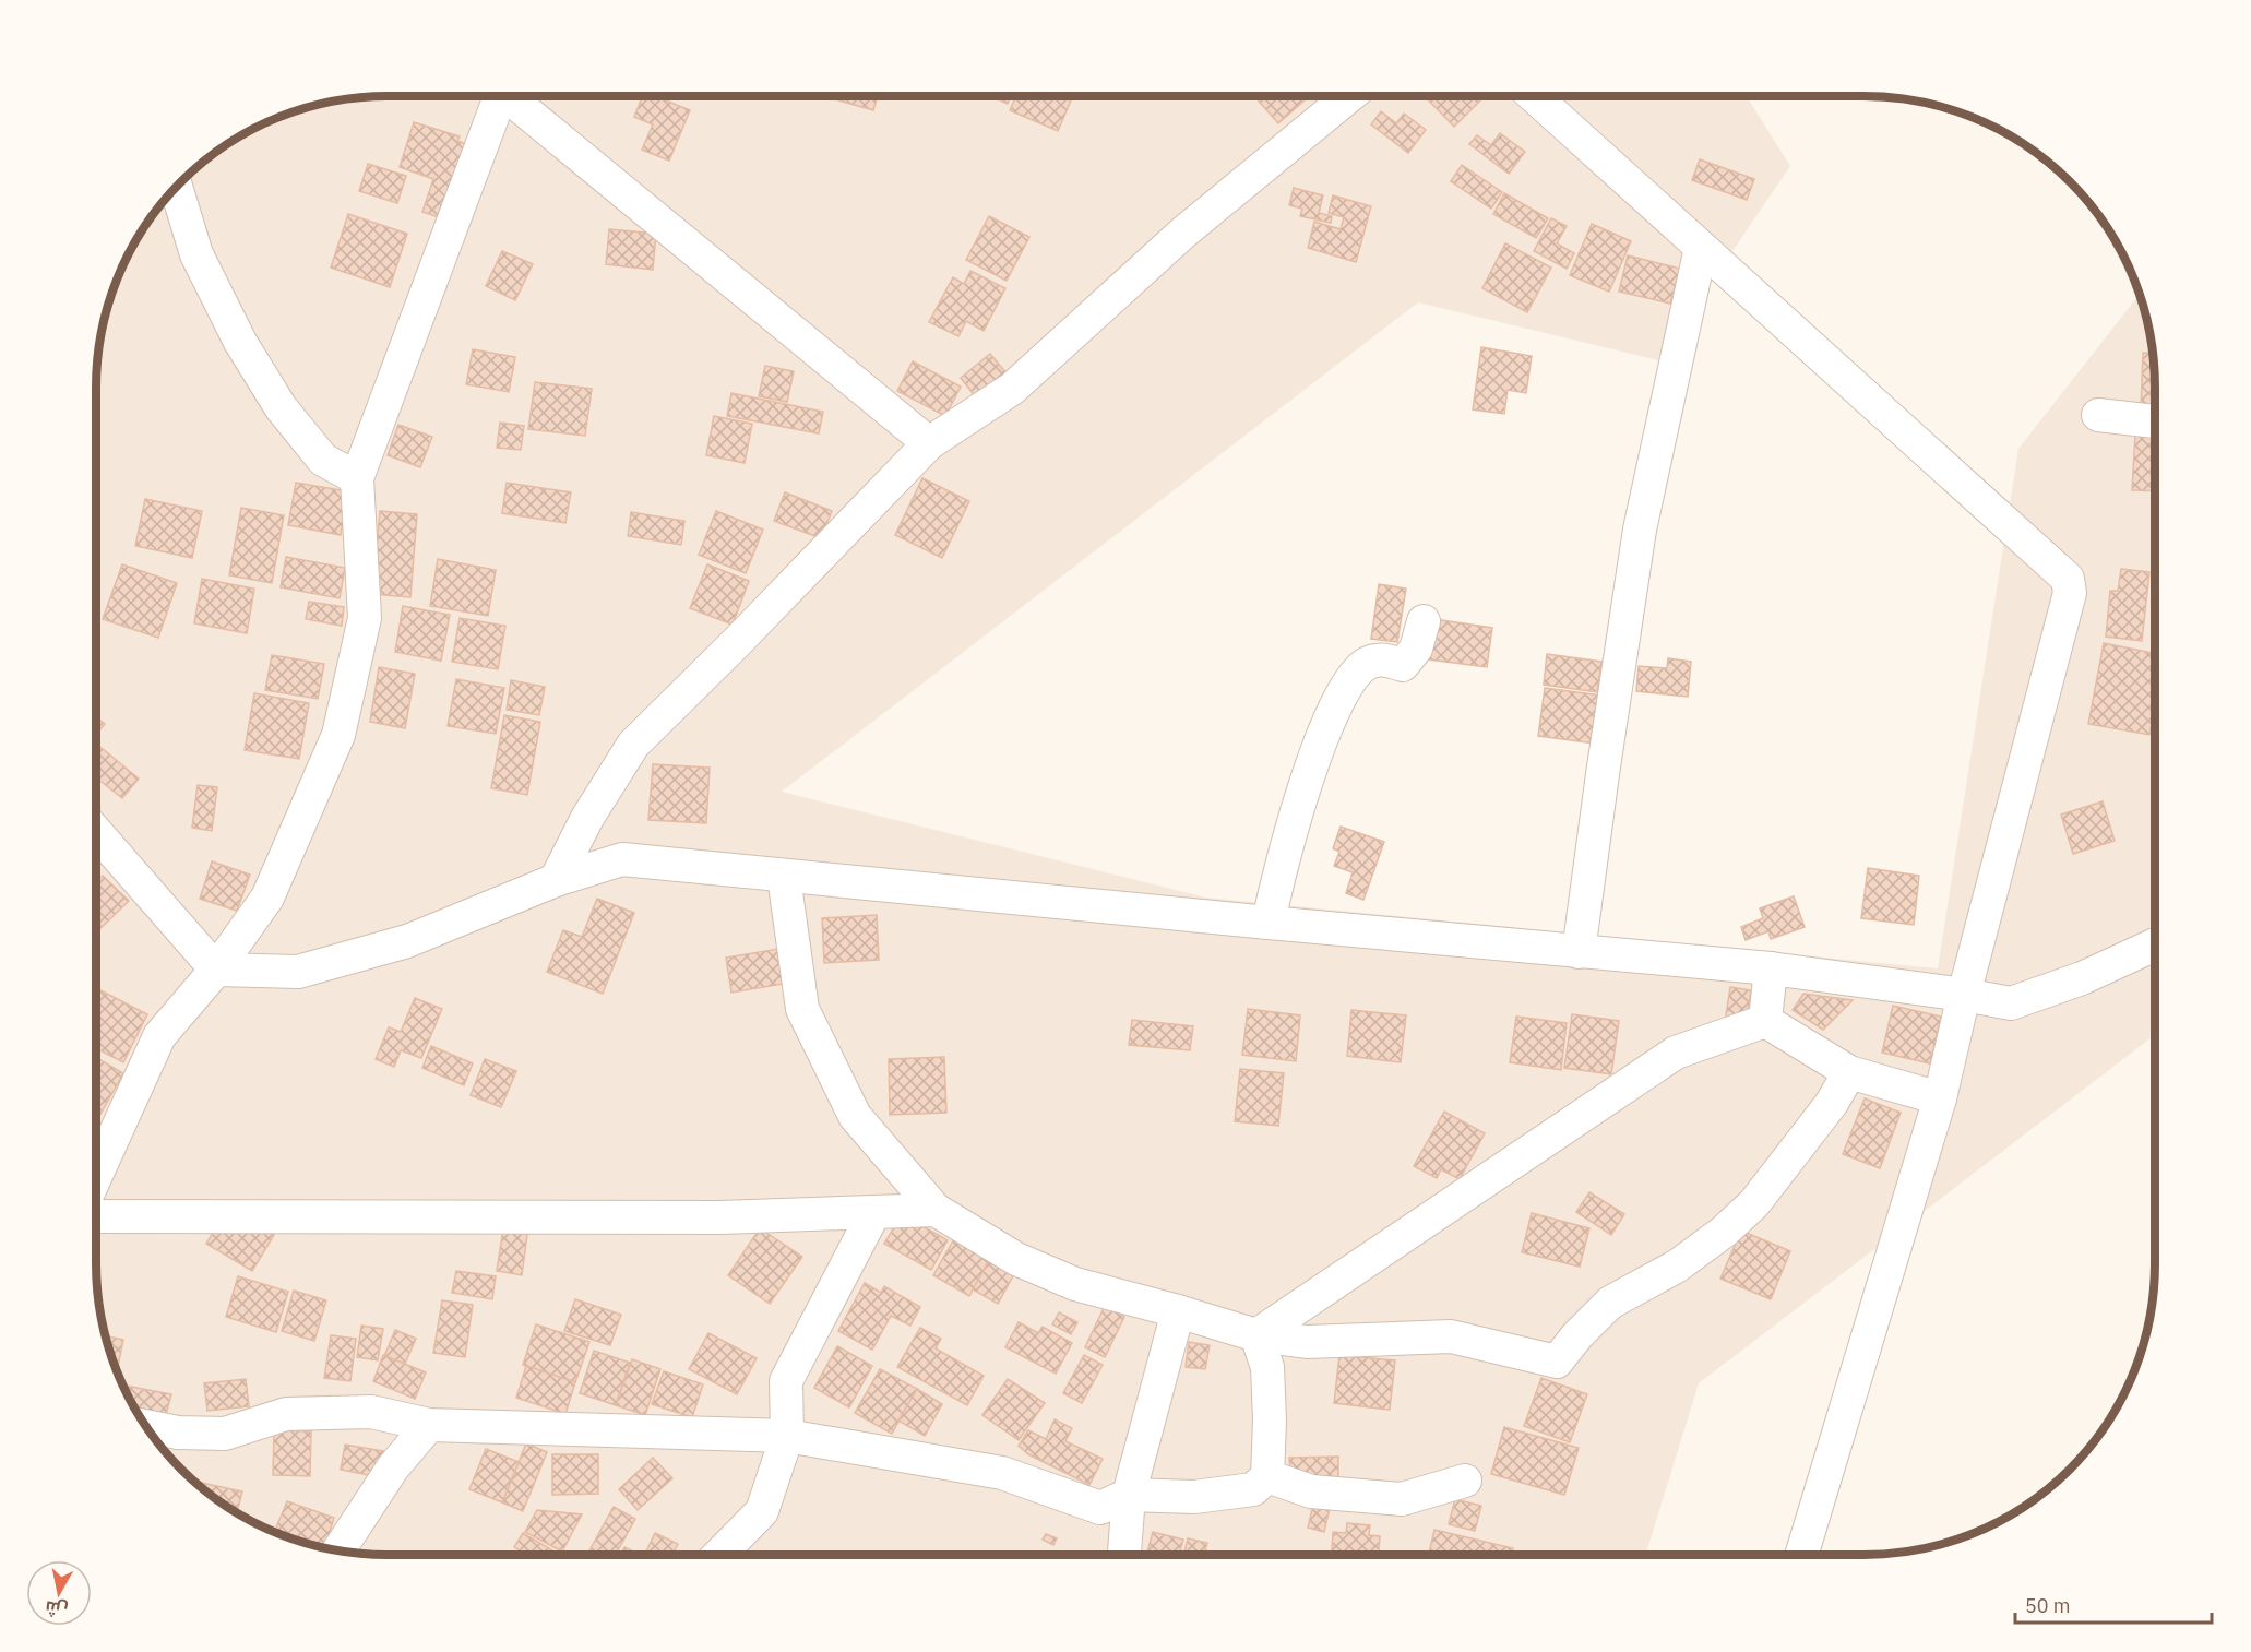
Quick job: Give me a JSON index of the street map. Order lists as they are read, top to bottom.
{
  "scale_bar": "50 m",
  "north": "bottom"
}
